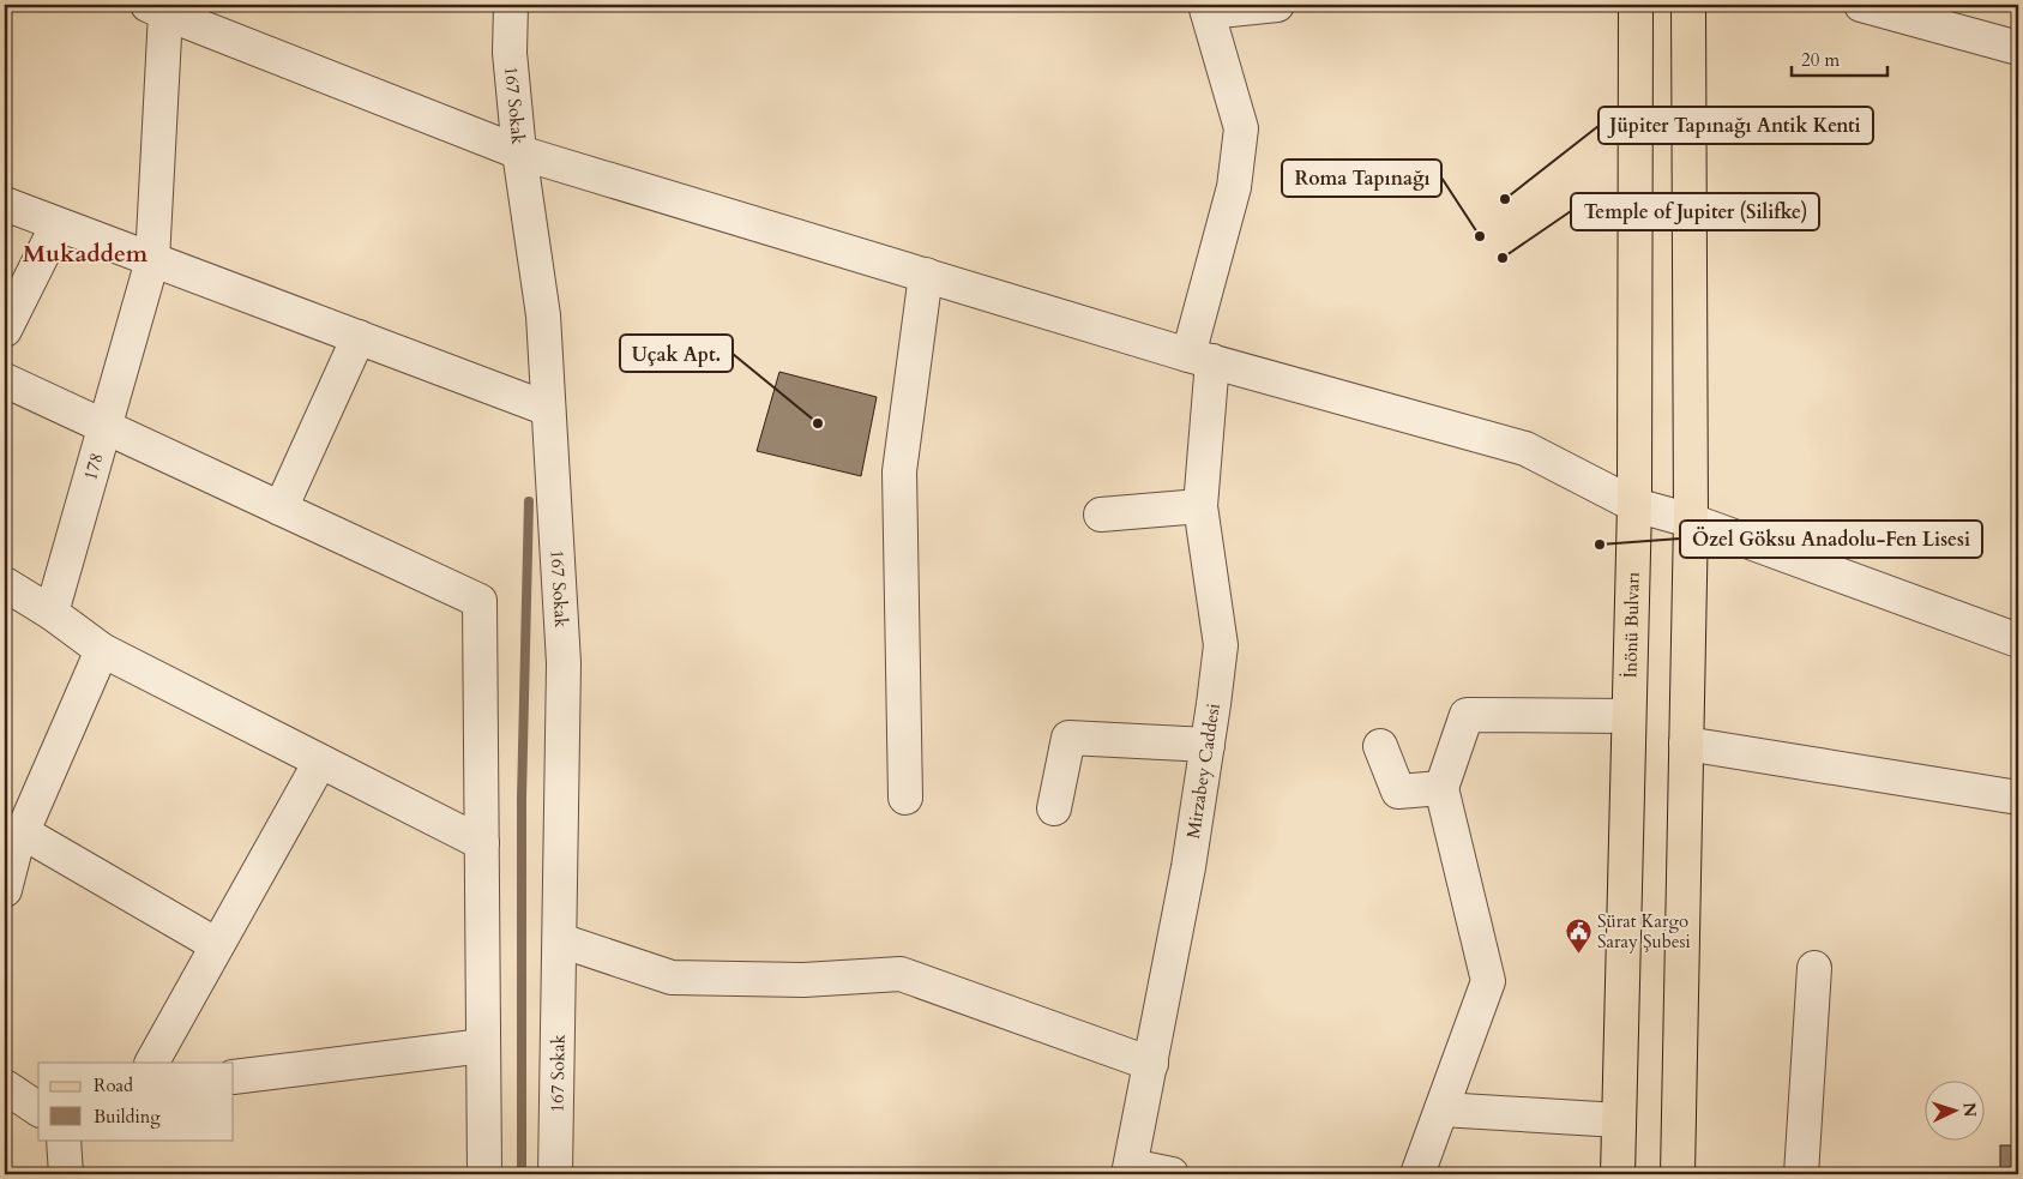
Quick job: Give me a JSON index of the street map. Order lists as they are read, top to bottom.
{
  "streets": {
    "main road": ["İnönü Bulvarı"],
    "street": ["167 Sokak", "178", "Mirzabey Caddesi"]
  },
  "districts": ["Mukaddem"],
  "places": {
    "other": [
      "Jüpiter Tapınağı Antik Kenti",
      "Roma Tapınağı",
      "Temple of Jupiter (Silifke)",
      "Uçak Apt.",
      "Özel Göksu Anadolu-Fen Lisesi"
    ],
    "public building": ["Sürat Kargo Saray Şubesi"]
  },
  "legend": ["Road", "Building"],
  "scale_bar": "20 m",
  "north": "right"
}
